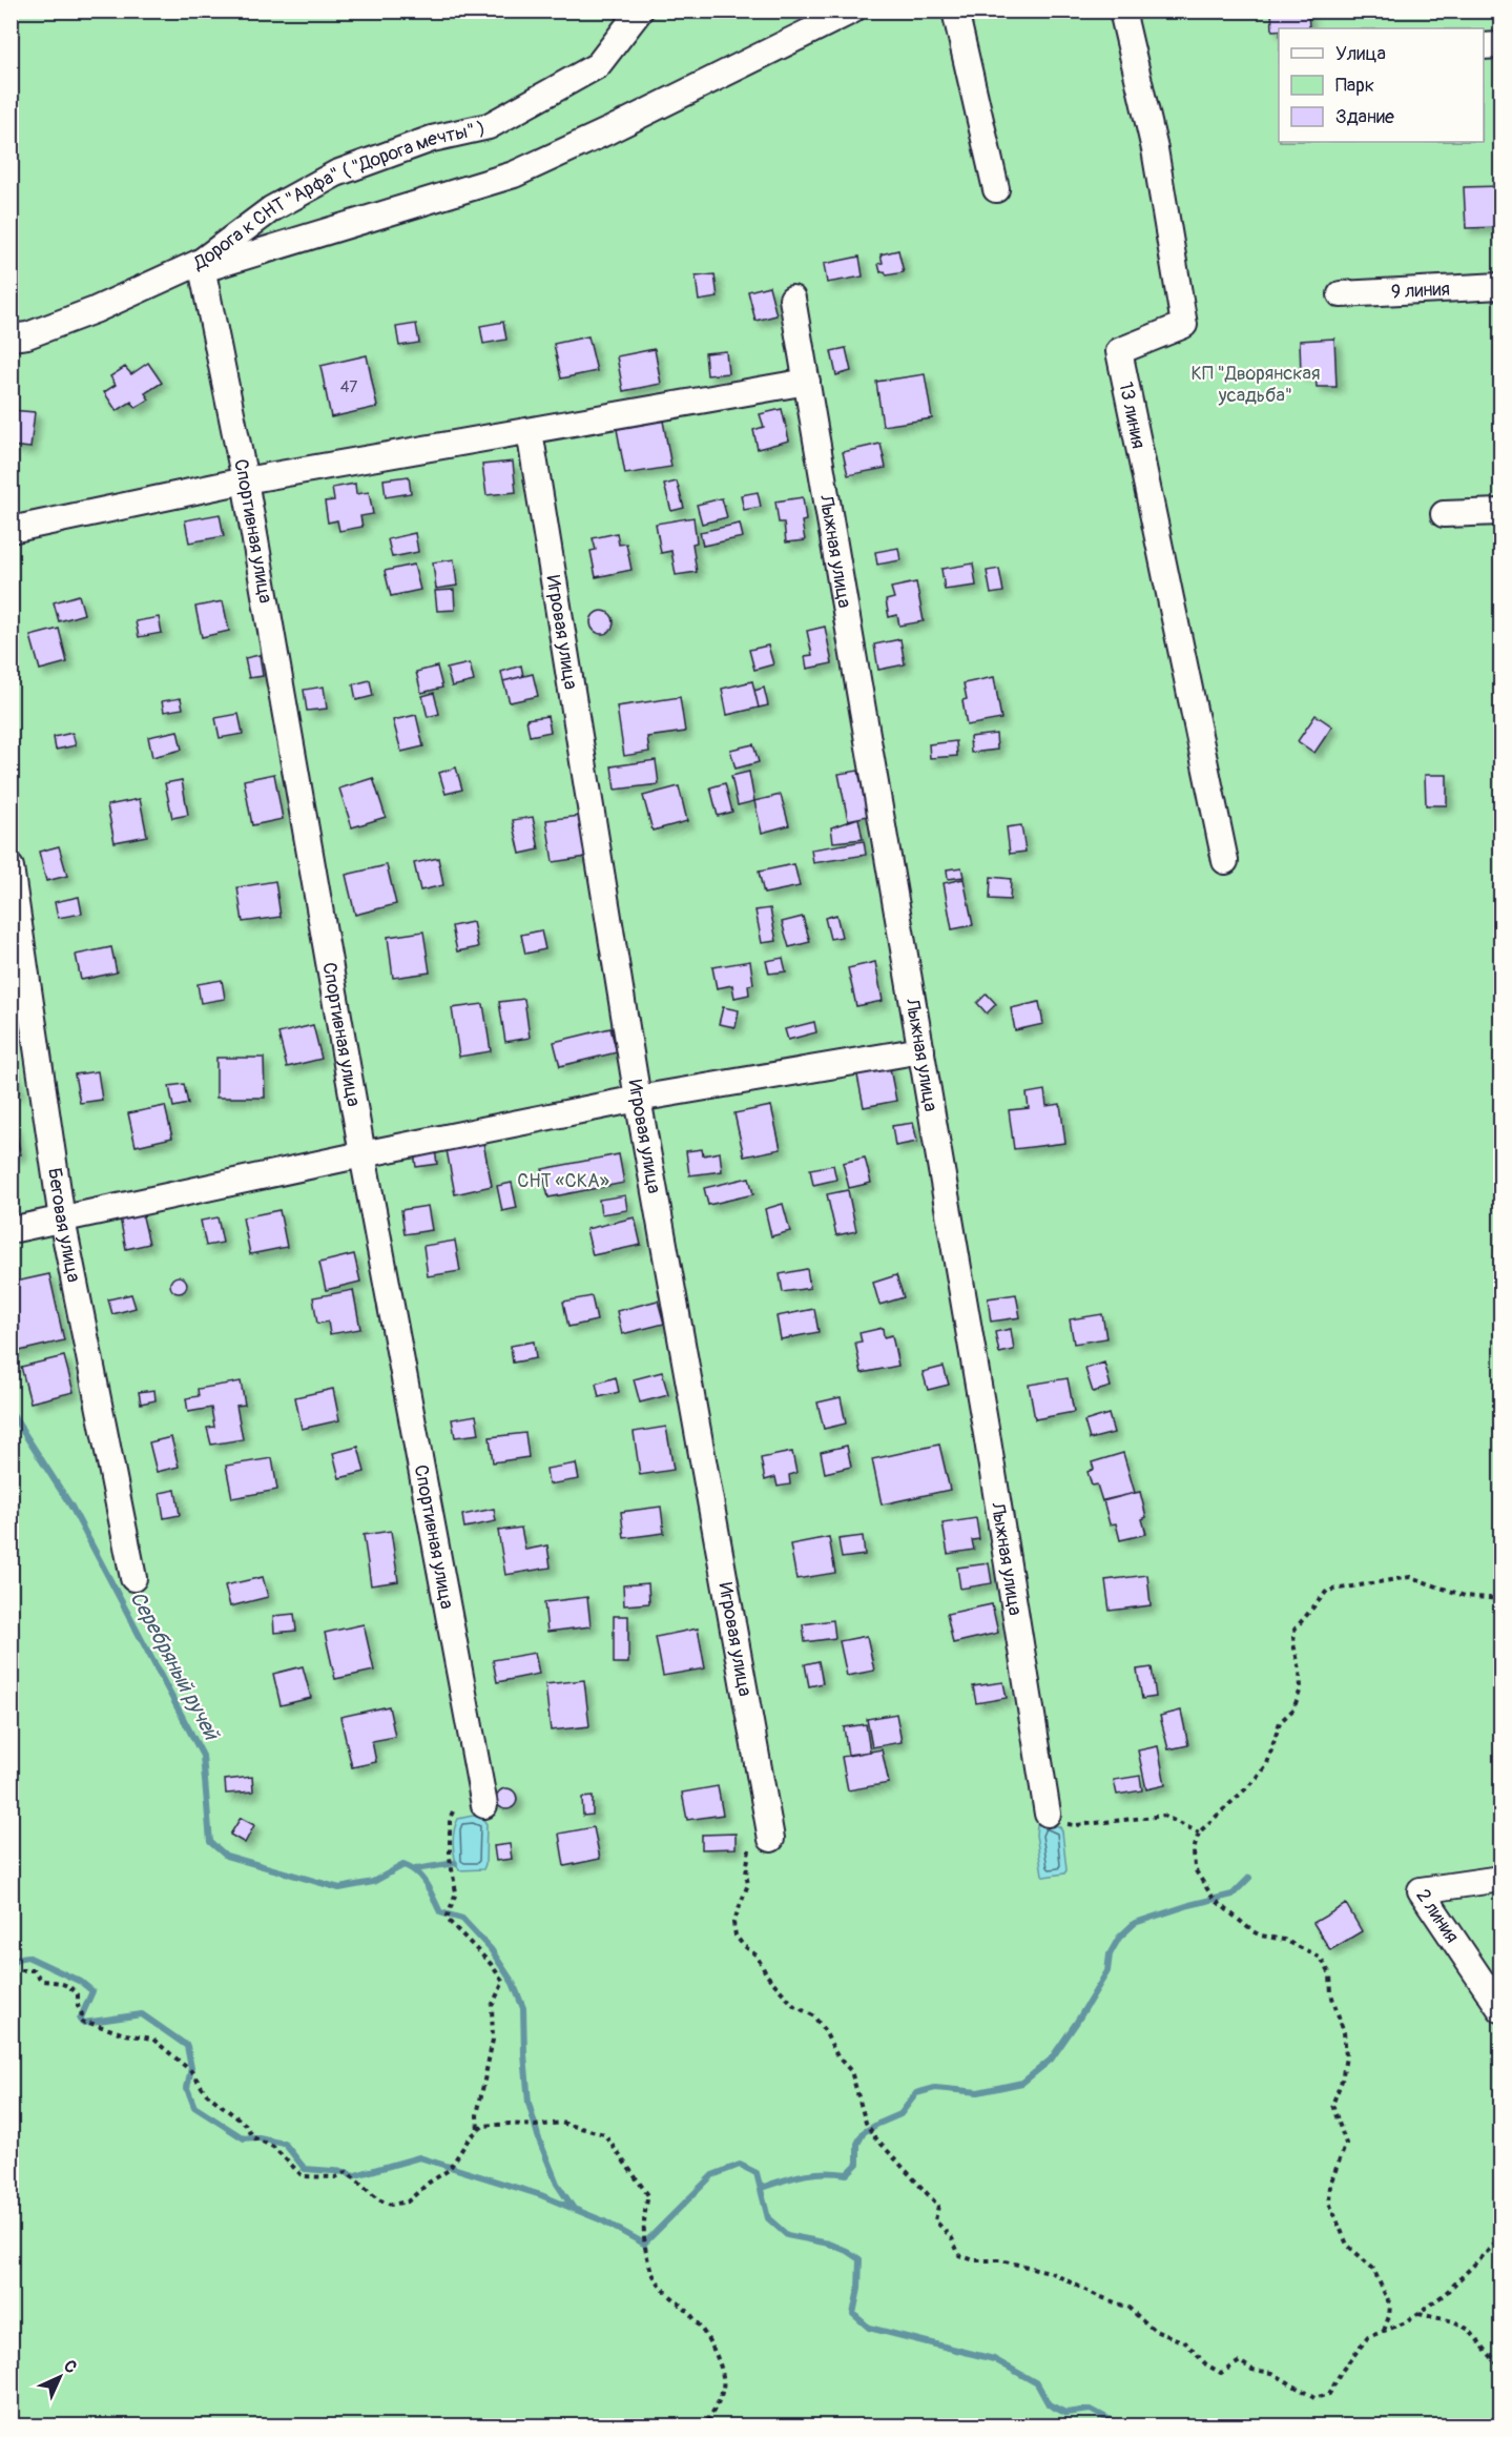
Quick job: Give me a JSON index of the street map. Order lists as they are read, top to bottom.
{
  "streets": {
    "street": [
      "Дорога к СНТ \"Арфа\" ( \"Дорога мечты\" )",
      "9 линия",
      "13 линия",
      "Спортивная улица",
      "Лыжная улица",
      "Игровая улица",
      "Беговая улица",
      "2 линия"
    ]
  },
  "crossings": [
    ["Дорога к СНТ \"Арфа\" ( \"Дорога мечты\" )", "Спортивная улица"]
  ],
  "water": ["Серебряный ручей"],
  "parks": ["КП \"Дворянская усадьба\"", "СНТ «СКА»"],
  "house_numbers": ["47"],
  "legend": ["Улица", "Парк", "Здание"],
  "north": "top right"
}
